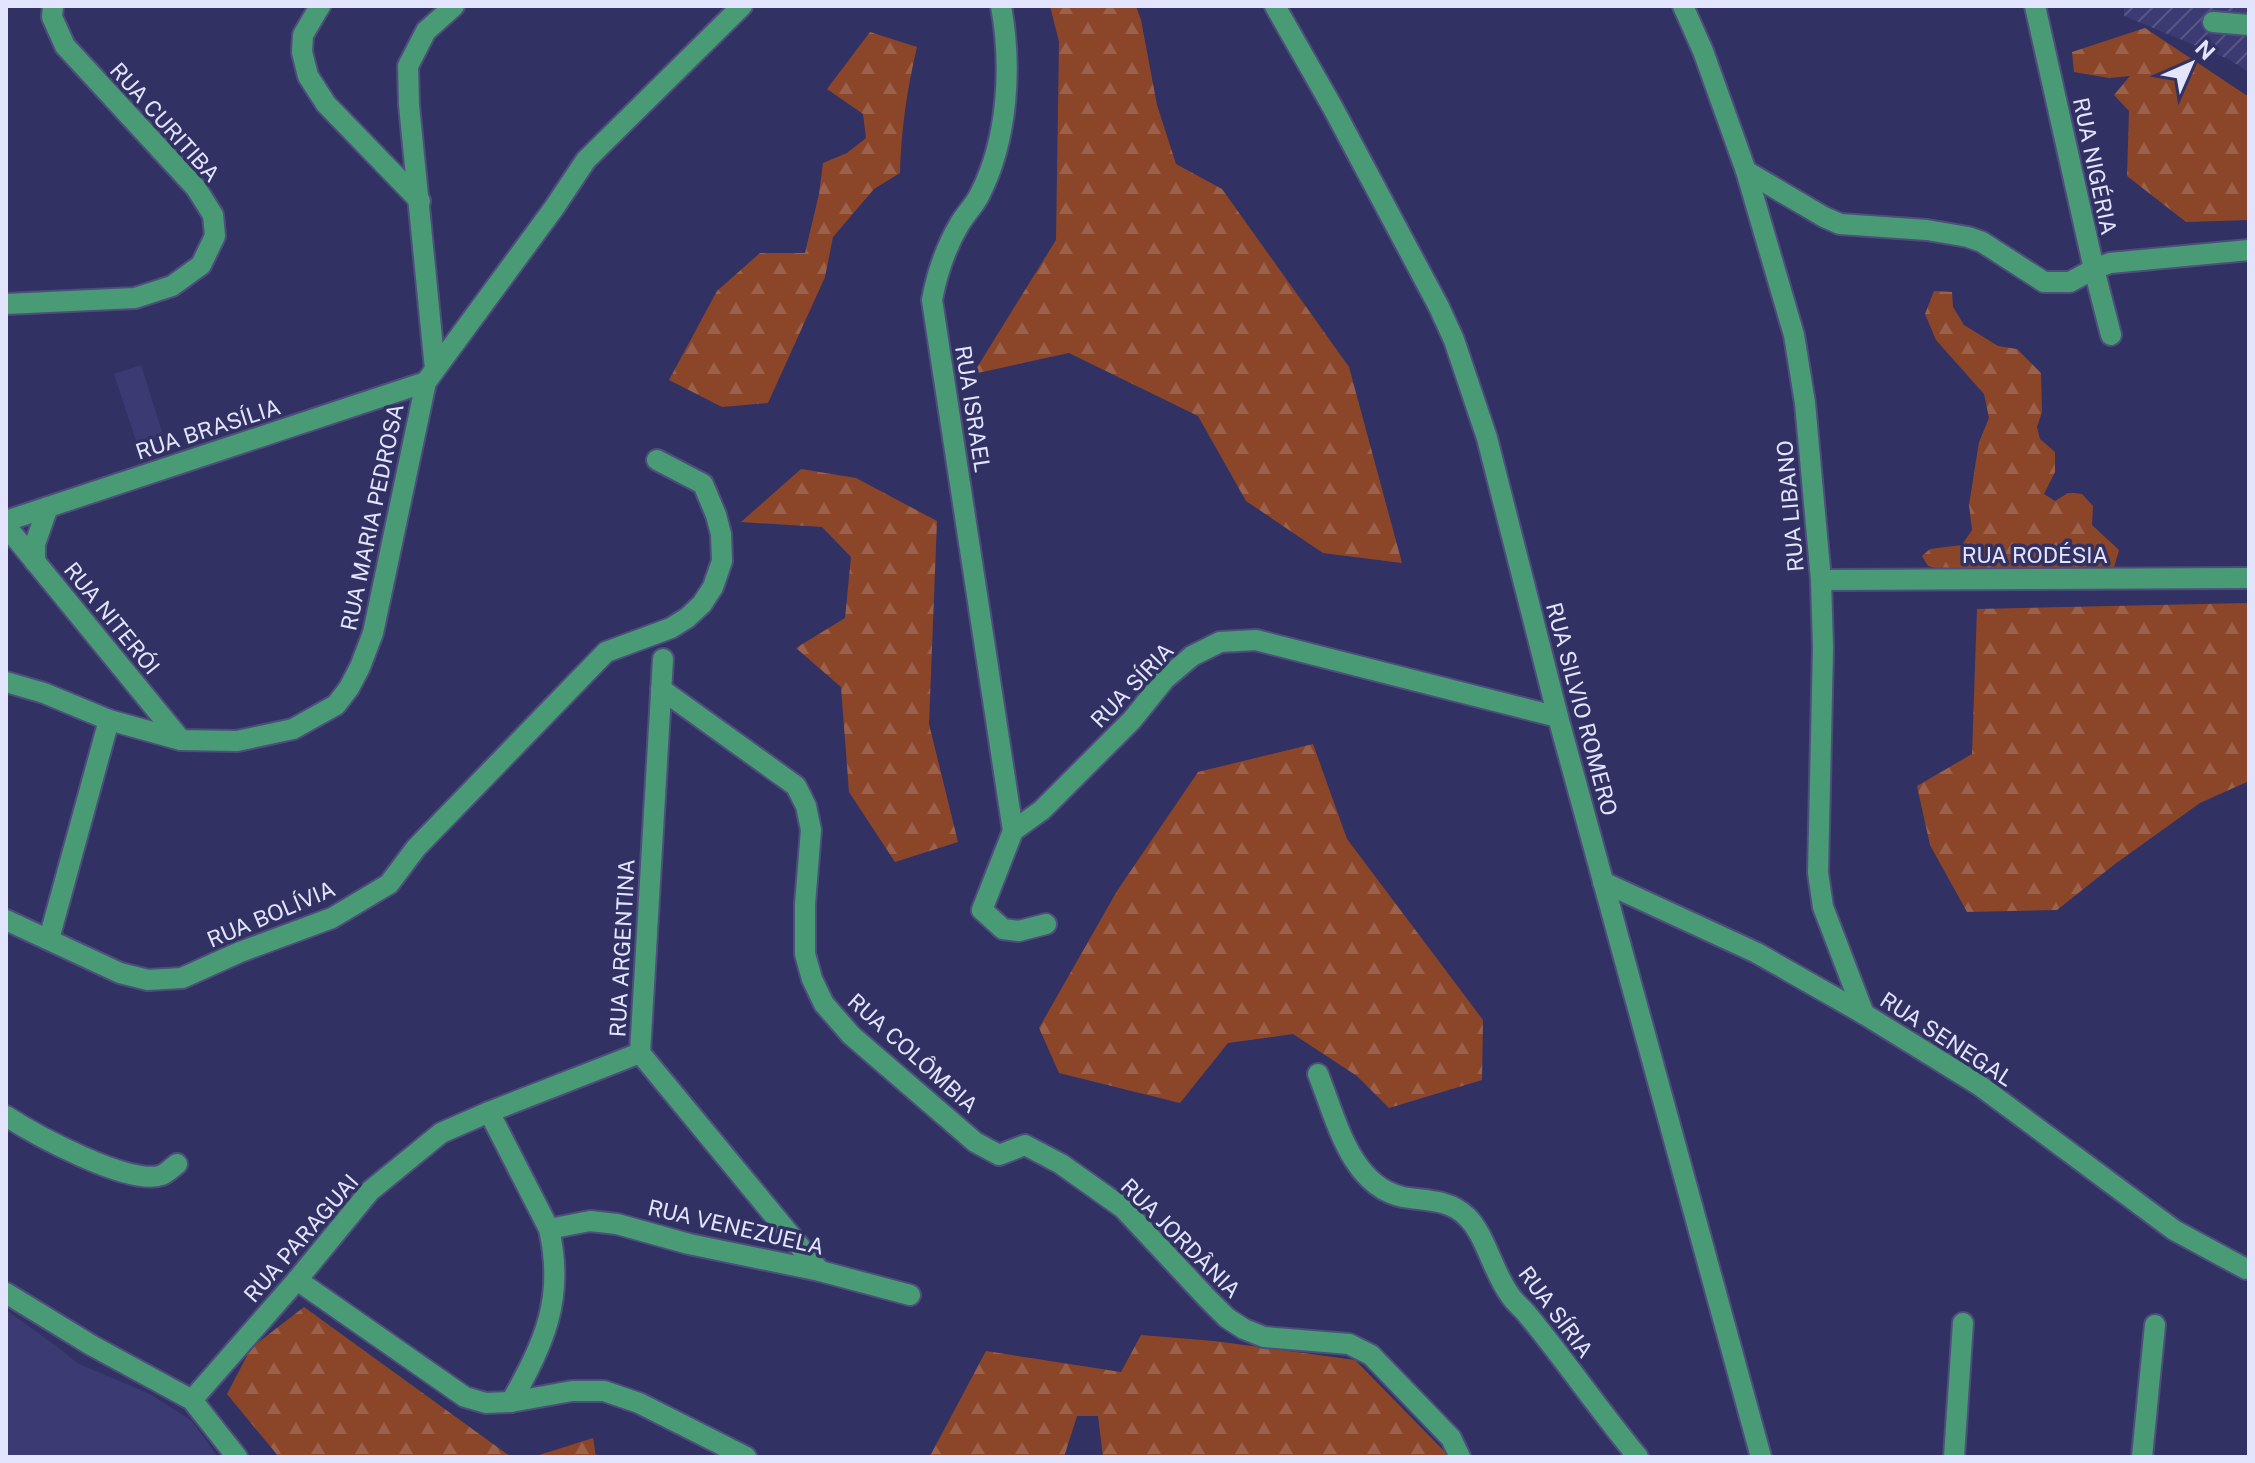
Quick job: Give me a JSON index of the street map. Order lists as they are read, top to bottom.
{
  "streets": {
    "street": [
      "RUA CURITIBA",
      "RUA NIGÉRIA",
      "RUA ISRAEL",
      "RUA BRASÍLIA",
      "RUA LIBANO",
      "RUA MARIA PEDROSA",
      "RUA RODÉSIA",
      "RUA NITERÓI",
      "RUA SÍRIA",
      "RUA SILVIO ROMERO",
      "RUA BOLÍVIA",
      "RUA ARGENTINA",
      "RUA SENEGAL",
      "RUA COLÔMBIA",
      "RUA VENEZUELA",
      "RUA PARAGUAI",
      "RUA JORDÂNIA"
    ]
  },
  "crossings": [
    ["RUA ISRAEL", "RUA SÍRIA"],
    ["RUA BRASÍLIA", "RUA MARIA PEDROSA"],
    ["RUA BRASÍLIA", "RUA NITERÓI"],
    ["RUA LIBANO", "RUA RODÉSIA"],
    ["RUA LIBANO", "RUA SENEGAL"],
    ["RUA MARIA PEDROSA", "RUA NITERÓI"],
    ["RUA SÍRIA", "RUA SILVIO ROMERO"],
    ["RUA SILVIO ROMERO", "RUA SENEGAL"],
    ["RUA ARGENTINA", "RUA COLÔMBIA"],
    ["RUA ARGENTINA", "RUA VENEZUELA"],
    ["RUA ARGENTINA", "RUA PARAGUAI"],
    ["RUA COLÔMBIA", "RUA JORDÂNIA"]
  ],
  "north": "top right"
}
